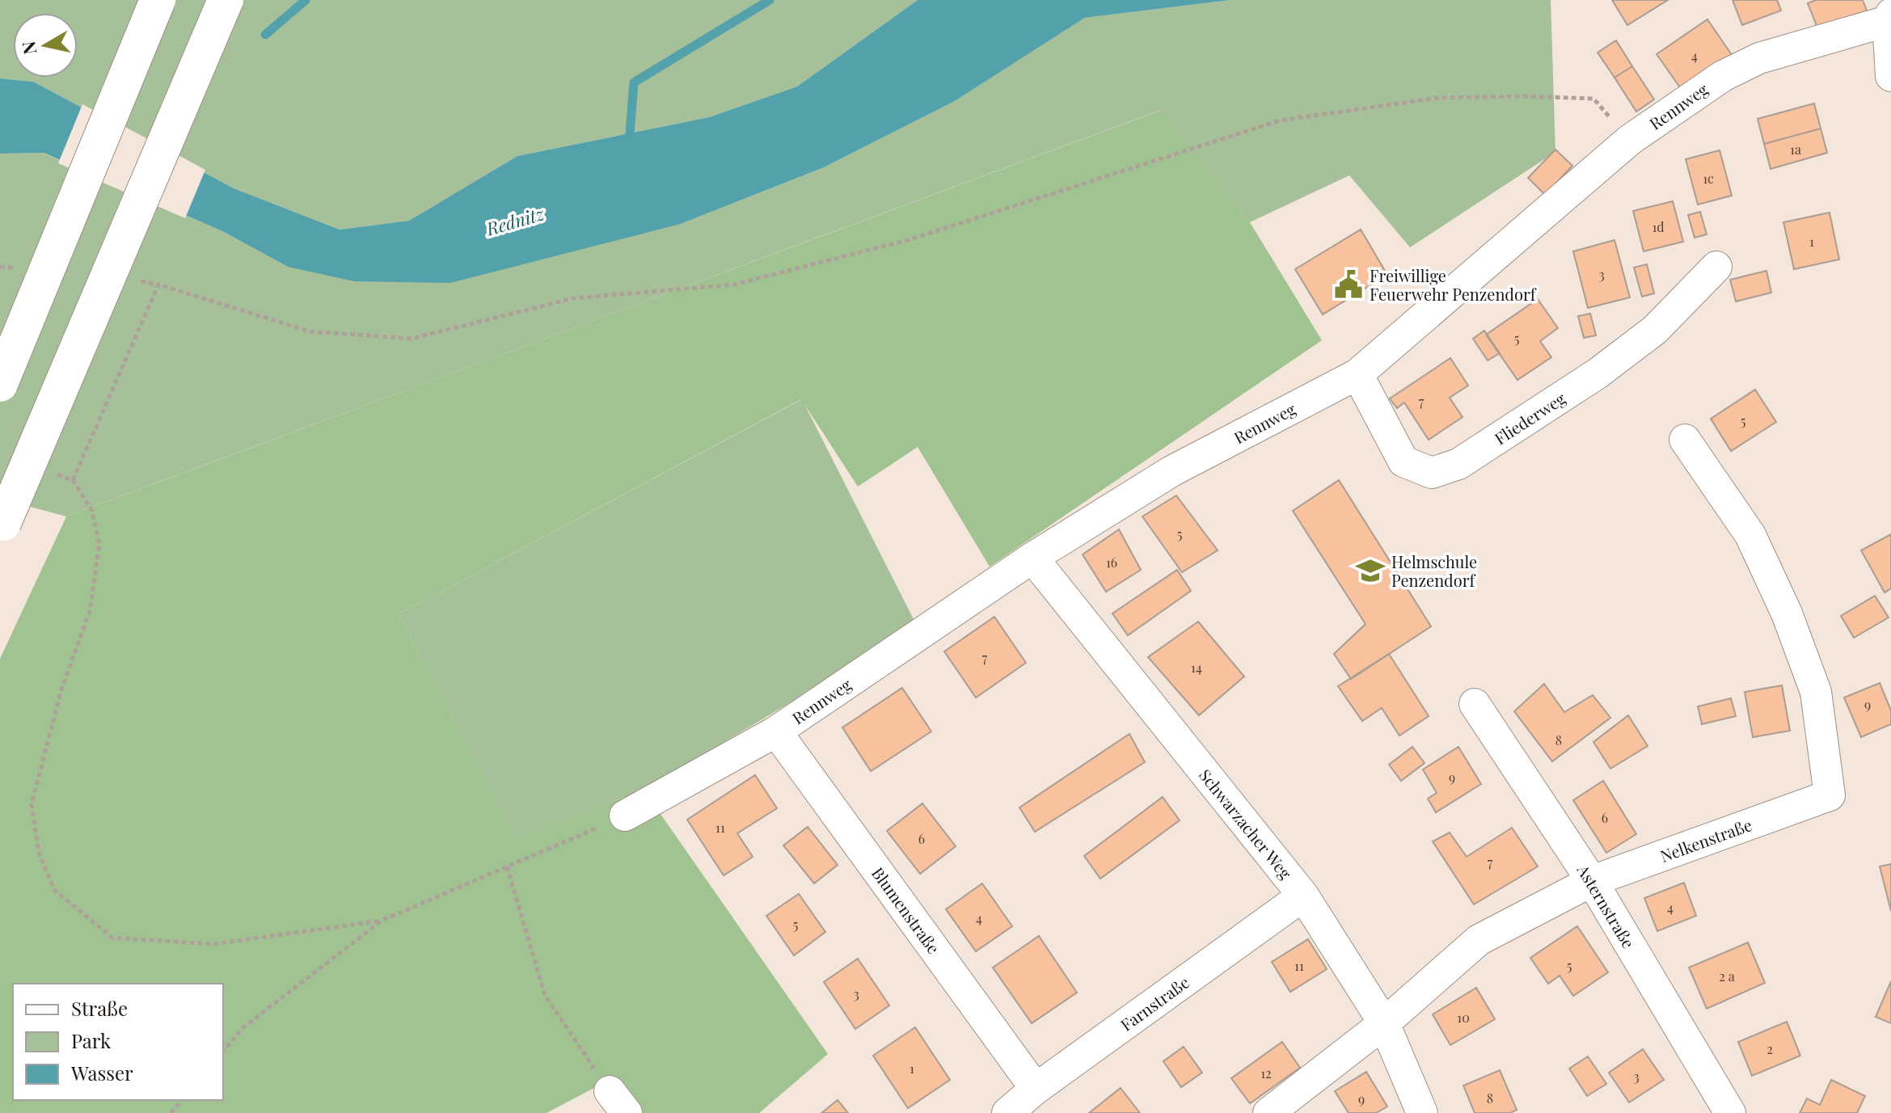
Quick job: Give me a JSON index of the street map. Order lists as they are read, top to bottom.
{
  "streets": {
    "street": [
      "Rennweg",
      "Fliederweg",
      "Schwarzacher Weg",
      "Nelkenstraße",
      "Asternstraße",
      "Blumenstraße",
      "Farnstraße"
    ]
  },
  "crossings": [
    ["Rennweg", "Fliederweg"],
    ["Rennweg", "Schwarzacher Weg"],
    ["Rennweg", "Blumenstraße"],
    ["Schwarzacher Weg", "Nelkenstraße"],
    ["Schwarzacher Weg", "Farnstraße"],
    ["Nelkenstraße", "Asternstraße"],
    ["Blumenstraße", "Farnstraße"]
  ],
  "water": ["Rednitz"],
  "places": {
    "public building": ["Freiwillige Feuerwehr Penzendorf"],
    "school or university": ["Helmschule Penzendorf"]
  },
  "house_numbers": [
    "4",
    "1a",
    "1c",
    "1d",
    "1",
    "3",
    "5",
    "7",
    "5",
    "5",
    "16",
    "7",
    "14",
    "9",
    "8",
    "9",
    "6",
    "11",
    "6",
    "7",
    "4",
    "4",
    "5",
    "11",
    "5",
    "2 a",
    "3",
    "10",
    "2",
    "1",
    "12",
    "3",
    "8",
    "9"
  ],
  "legend": ["Straße", "Park", "Wasser"],
  "north": "left"
}
